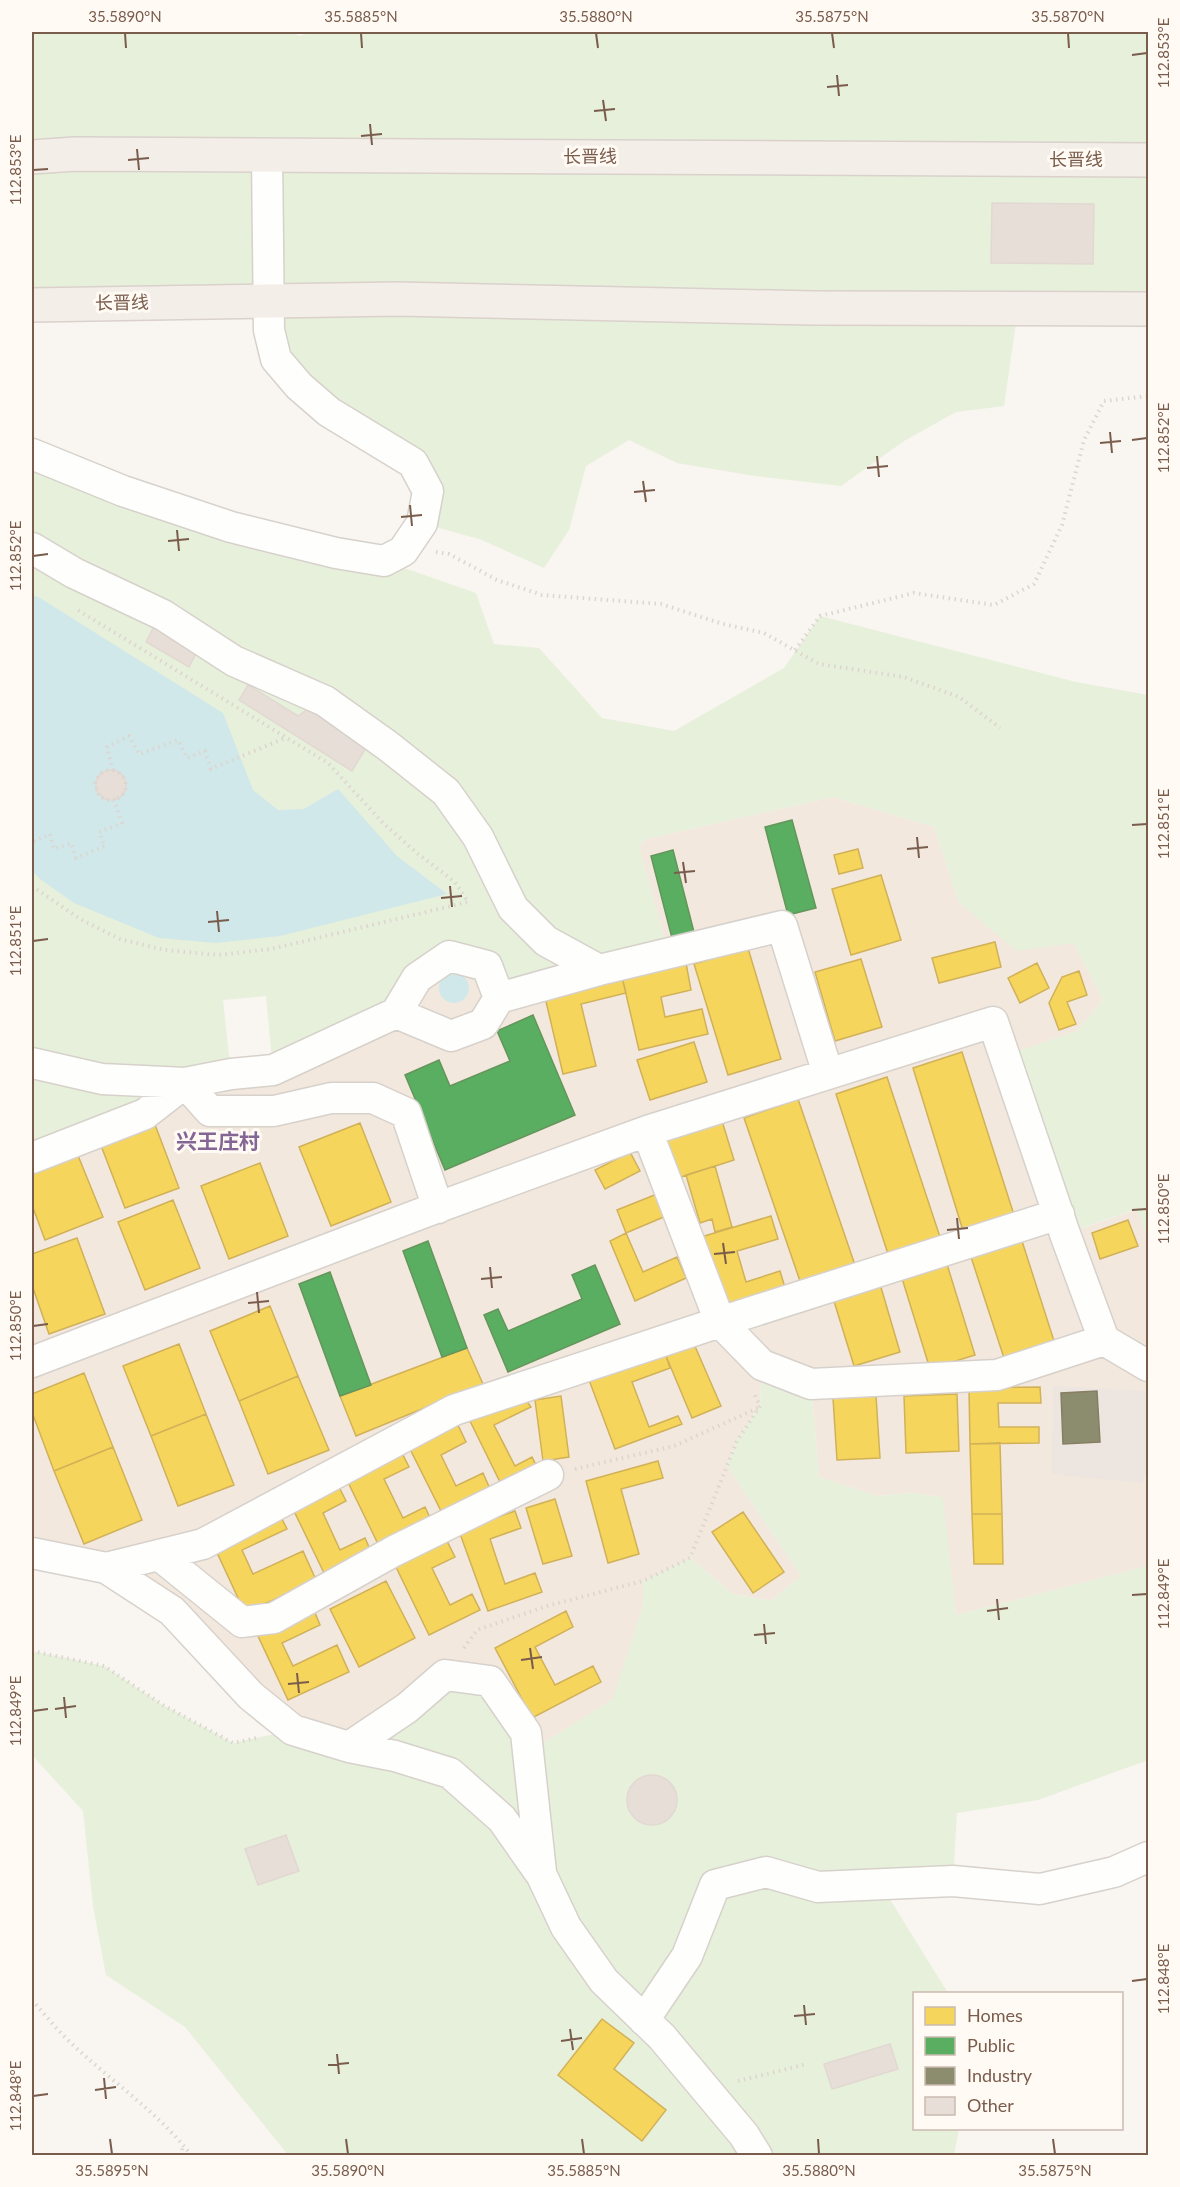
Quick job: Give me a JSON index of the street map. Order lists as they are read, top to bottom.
{
  "streets": {
    "main road": ["长晋线"]
  },
  "districts": ["兴王庄村"],
  "legend": [
    "Homes",
    "Public",
    "Industry",
    "Other"
  ],
  "coordinates": [
    "35.5890°N",
    "35.5885°N",
    "35.5880°N",
    "35.5875°N",
    "35.5870°N",
    "112.853°E",
    "112.852°E",
    "112.851°E",
    "112.850°E",
    "112.849°E",
    "112.848°E",
    "35.5895°N"
  ]
}
